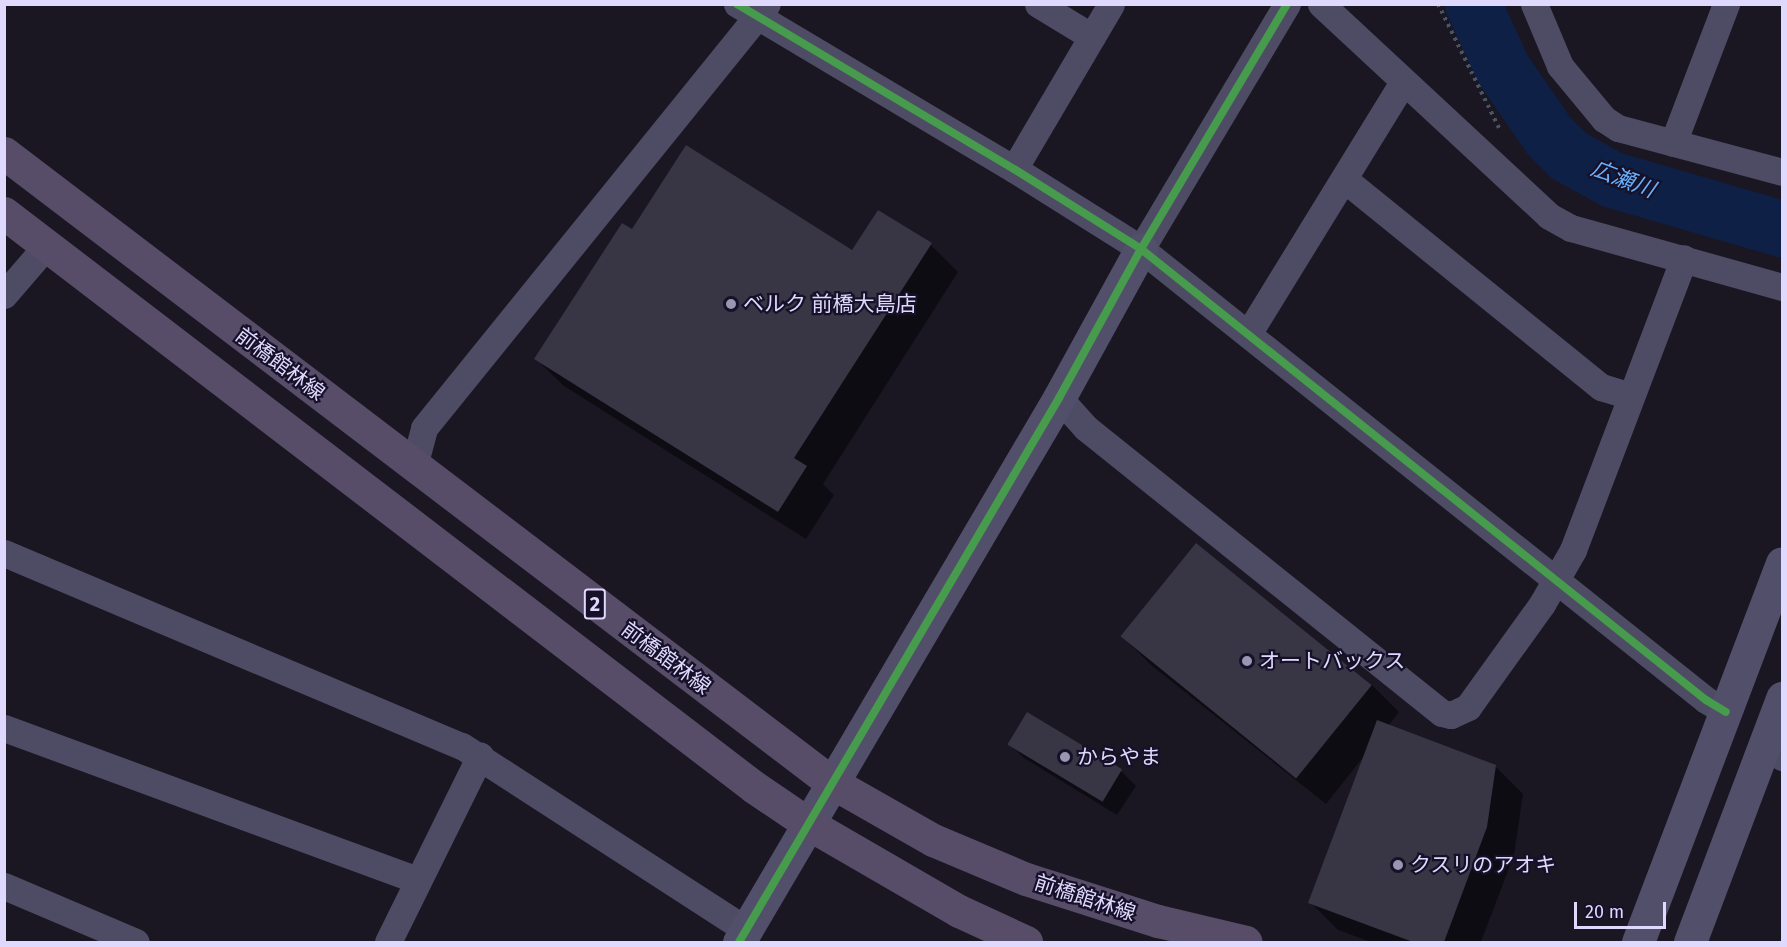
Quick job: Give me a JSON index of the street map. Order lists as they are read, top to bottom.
{
  "streets": {
    "main road": ["前橋館林線", "2"]
  },
  "water": ["広瀬川"],
  "places": [
    "ベルク 前橋大島店",
    "オートバックス",
    "からやま",
    "クスリのアオキ"
  ],
  "scale_bar": "20 m"
}
